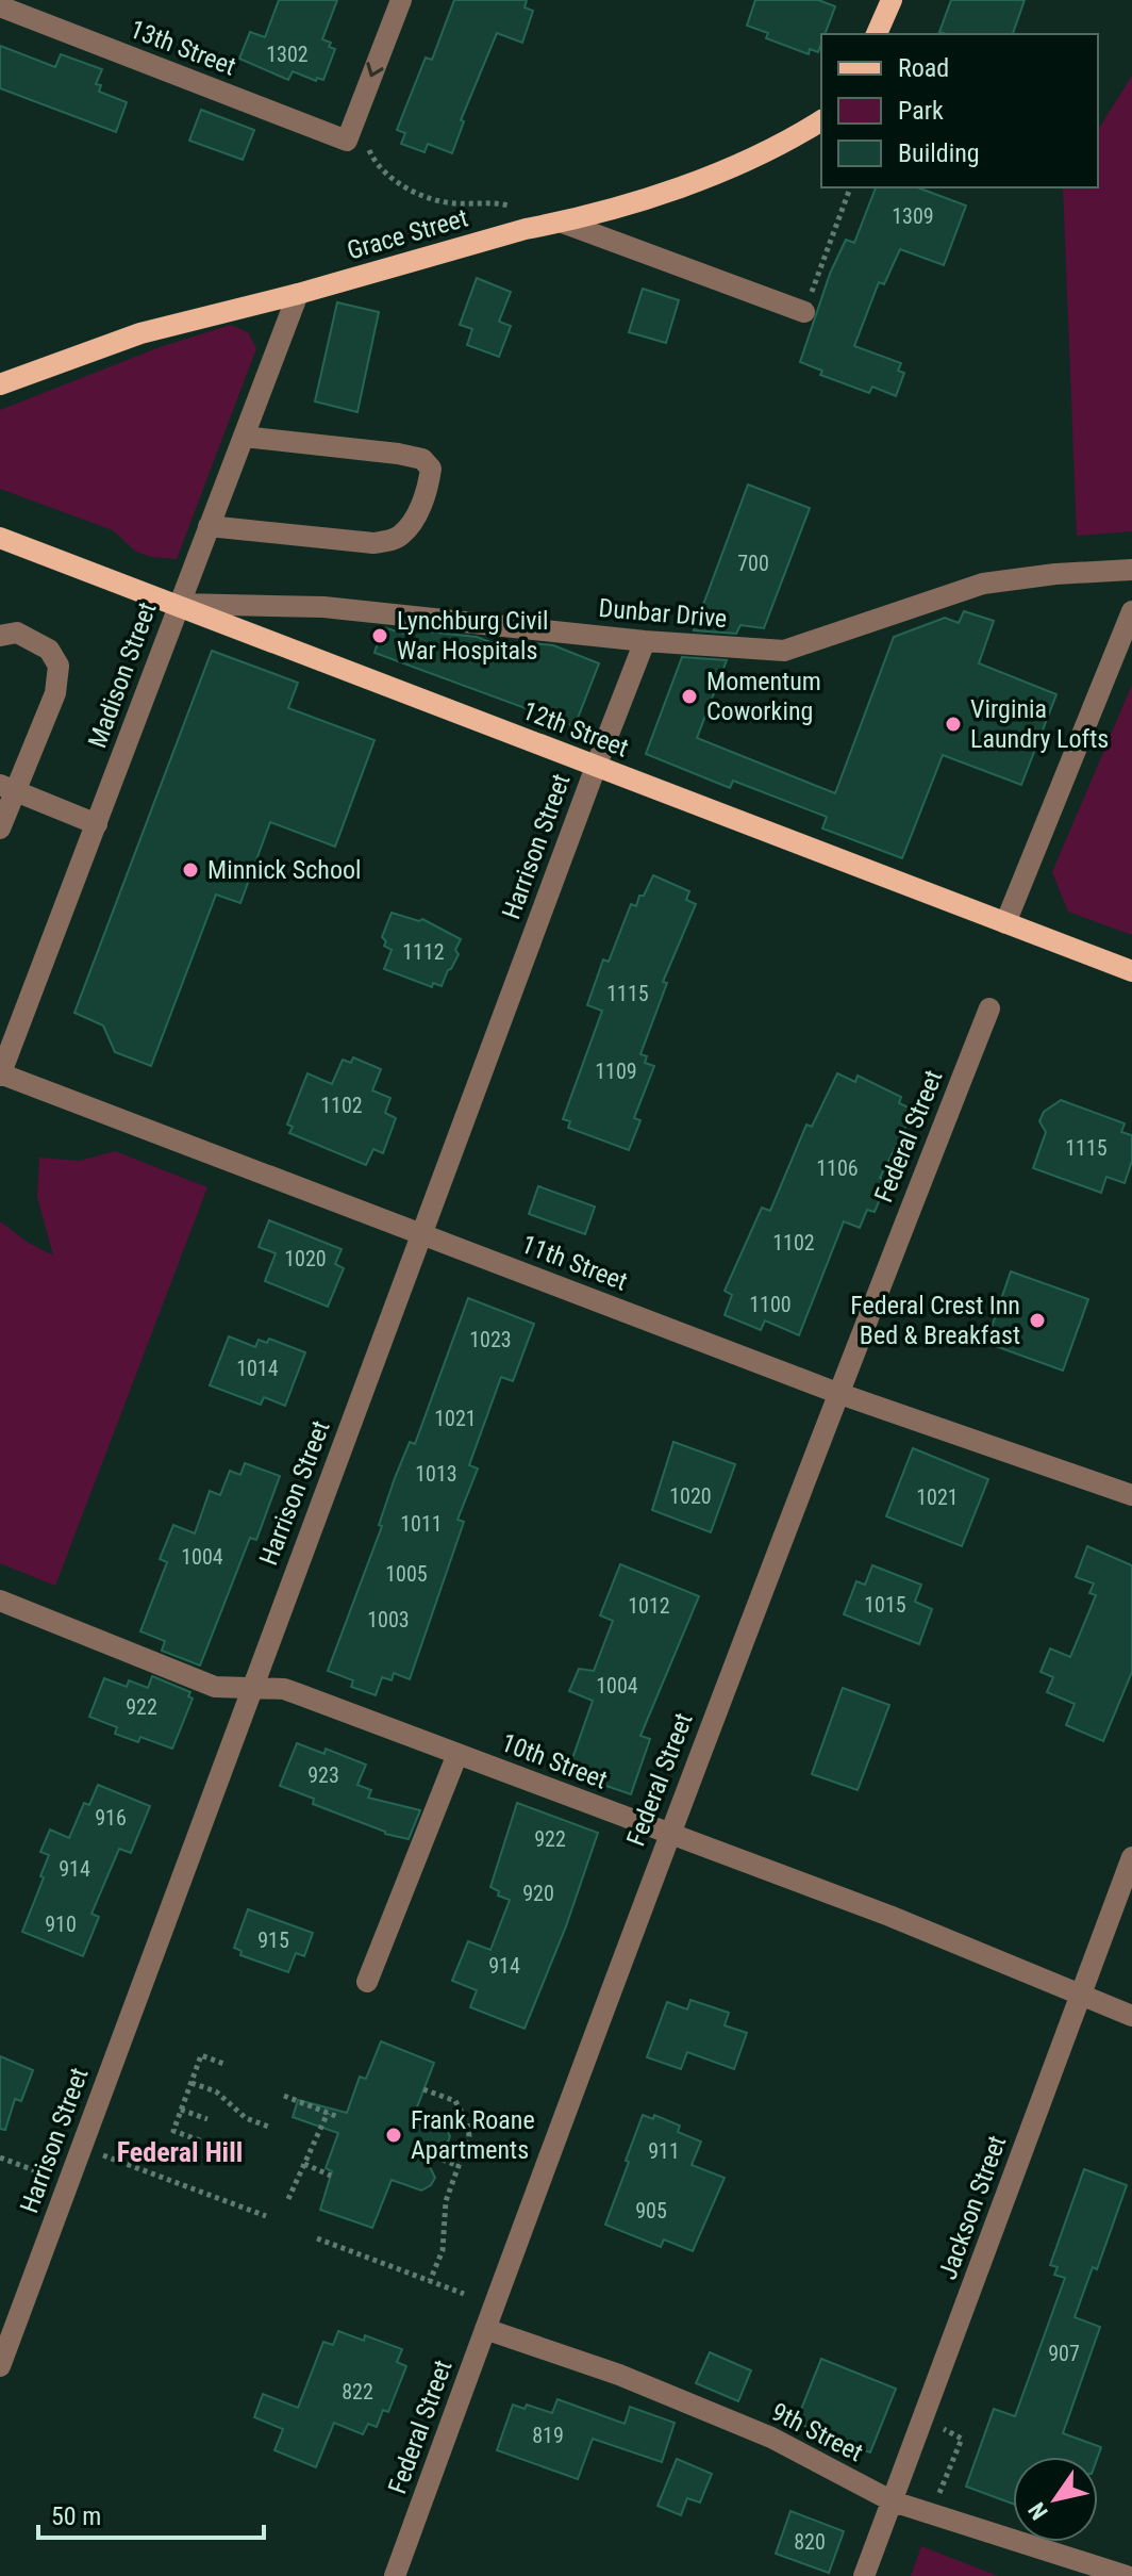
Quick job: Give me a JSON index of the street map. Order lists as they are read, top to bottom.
{
  "streets": {
    "main road": ["Grace Street", "12th Street"],
    "street": [
      "13th Street",
      "Dunbar Drive",
      "Madison Street",
      "Harrison Street",
      "Federal Street",
      "11th Street",
      "10th Street",
      "Jackson Street",
      "9th Street"
    ]
  },
  "crossings": [
    ["Grace Street", "Madison Street"],
    ["Dunbar Drive", "Madison Street"],
    ["Dunbar Drive", "12th Street"],
    ["Dunbar Drive", "Harrison Street"],
    ["Madison Street", "12th Street"],
    ["Madison Street", "11th Street"],
    ["12th Street", "Harrison Street"],
    ["Harrison Street", "11th Street"],
    ["Harrison Street", "10th Street"],
    ["Federal Street", "11th Street"],
    ["Federal Street", "10th Street"],
    ["Federal Street", "9th Street"],
    ["10th Street", "Jackson Street"],
    ["Jackson Street", "9th Street"]
  ],
  "districts": ["Federal Hill"],
  "places": [
    "Lynchburg Civil War Hospitals",
    "Momentum Coworking",
    "Virginia Laundry Lofts",
    "Minnick School",
    "Federal Crest Inn Bed & Breakfast",
    "Frank Roane Apartments"
  ],
  "house_numbers": [
    "1302",
    "1309",
    "700",
    "1112",
    "1115",
    "1109",
    "1102",
    "1115",
    "1106",
    "1102",
    "1020",
    "1100",
    "1023",
    "1014",
    "1021",
    "1013",
    "1020",
    "1021",
    "1011",
    "1004",
    "1005",
    "1015",
    "1012",
    "1003",
    "1004",
    "922",
    "923",
    "916",
    "922",
    "914",
    "920",
    "910",
    "915",
    "914",
    "911",
    "905",
    "907",
    "822",
    "819",
    "820"
  ],
  "legend": ["Road", "Park", "Building"],
  "scale_bar": "50 m",
  "north": "bottom left"
}
